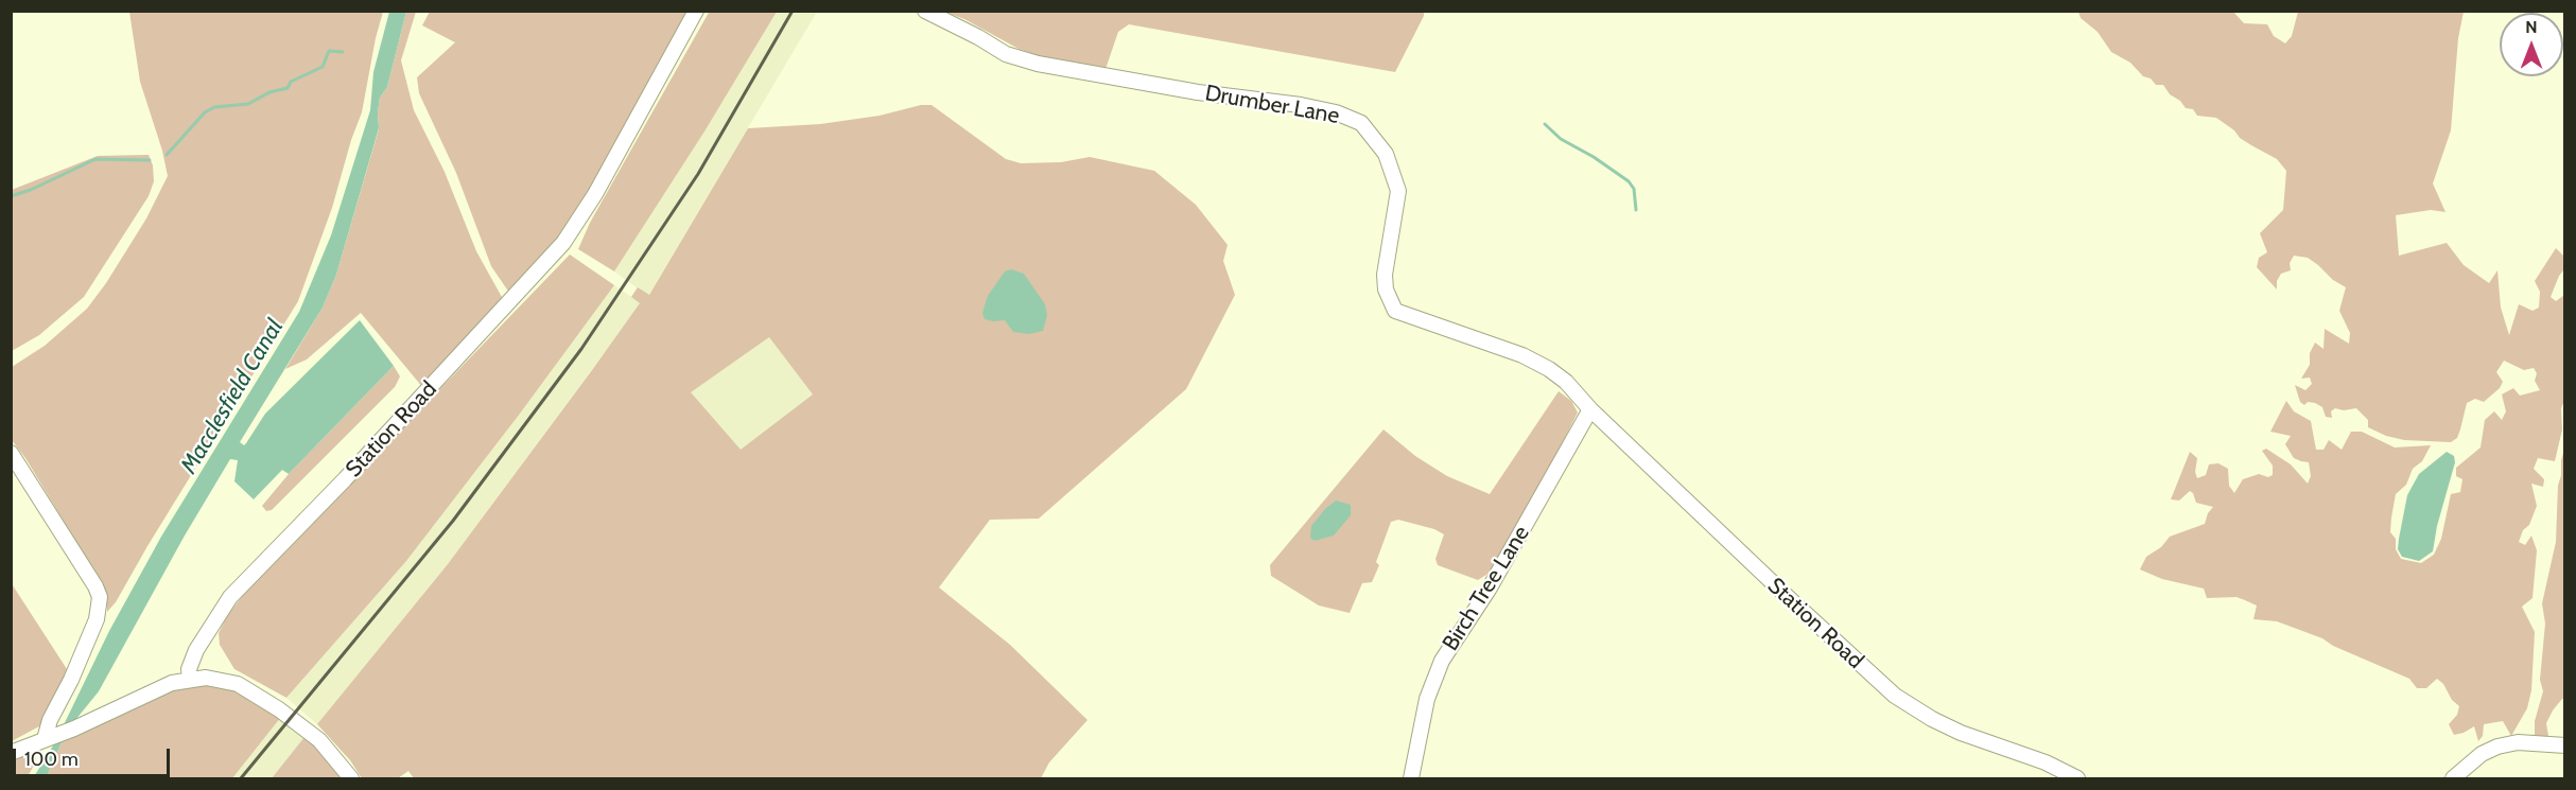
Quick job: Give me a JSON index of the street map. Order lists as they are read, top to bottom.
{
  "streets": {
    "street": ["Drumber Lane", "Station Road", "Birch Tree Lane"]
  },
  "crossings": [
    ["Drumber Lane", "Station Road"],
    ["Drumber Lane", "Birch Tree Lane"],
    ["Station Road", "Birch Tree Lane"]
  ],
  "water": ["Macclesfield Canal"],
  "scale_bar": "100 m",
  "north": "top"
}
